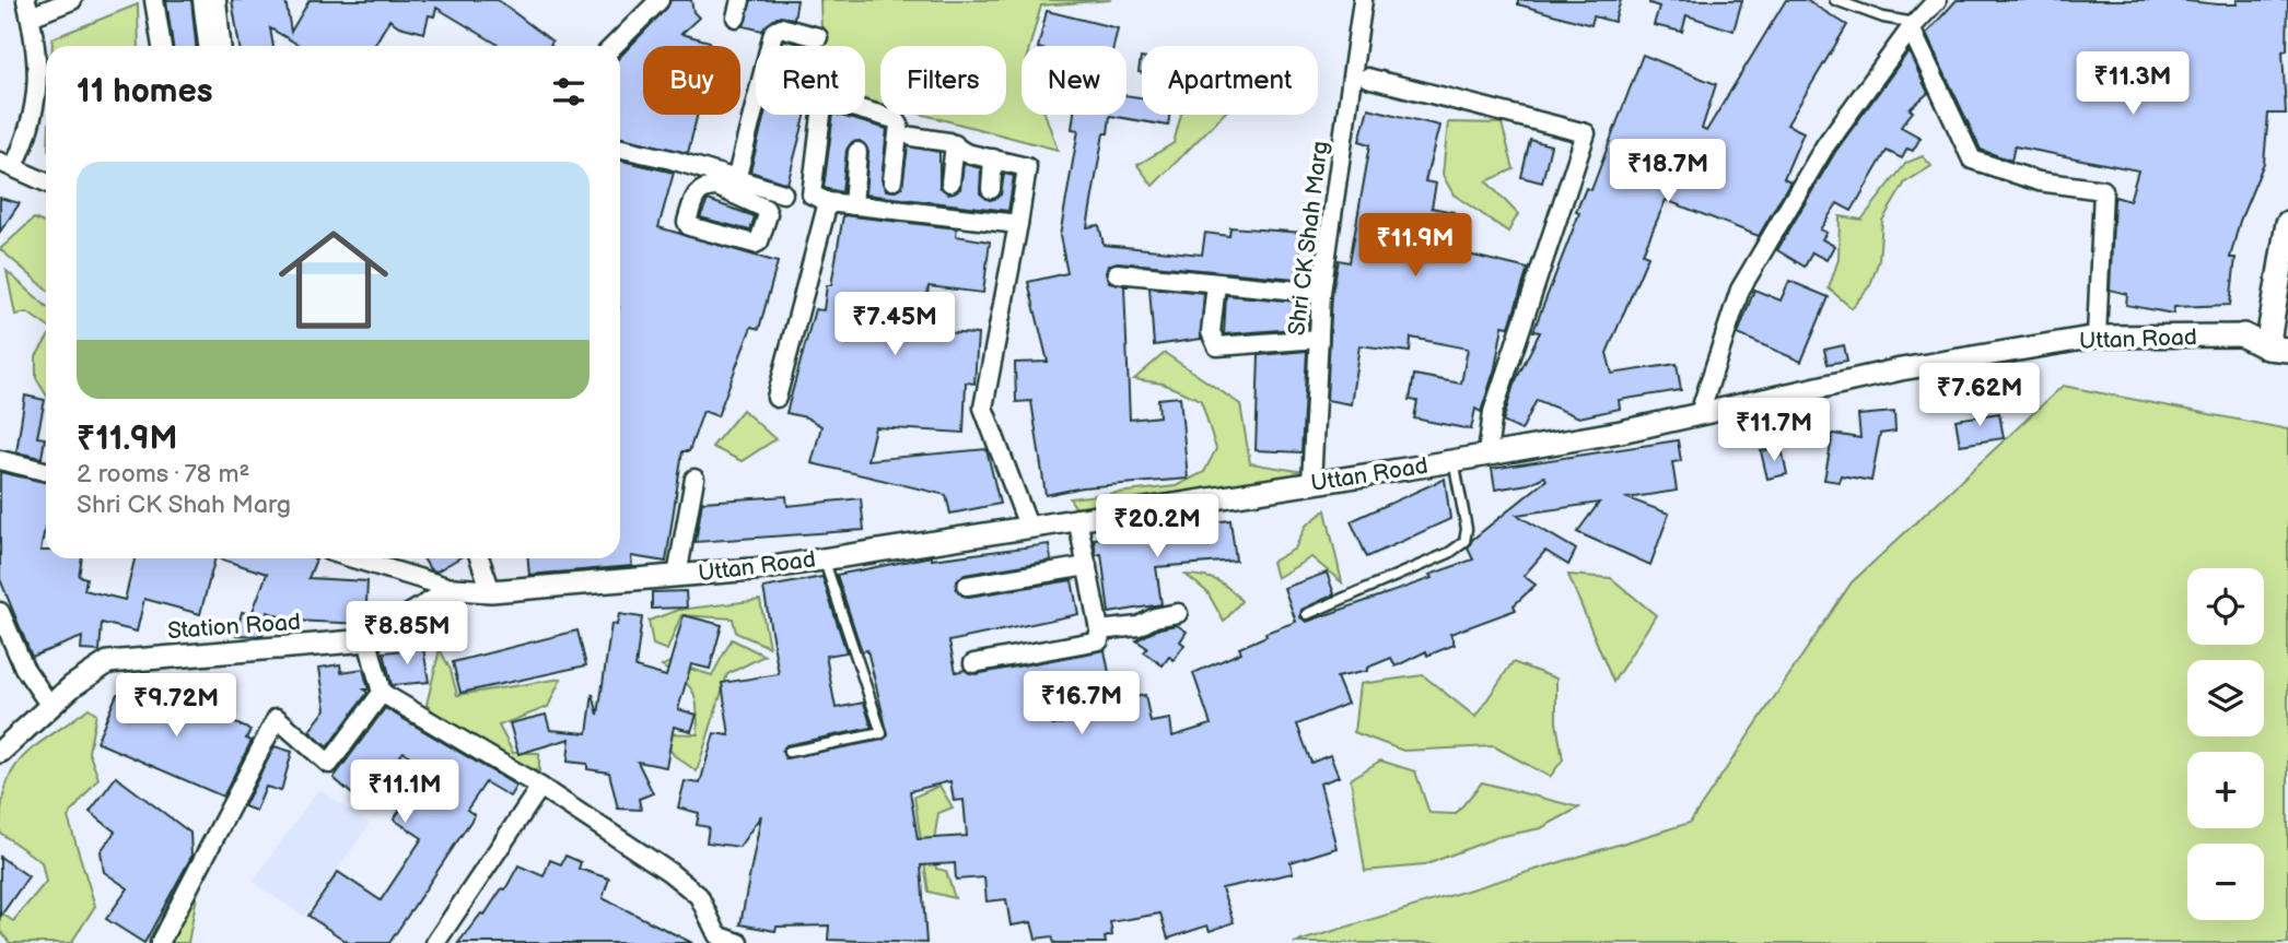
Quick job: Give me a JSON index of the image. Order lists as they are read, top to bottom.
{
  "streets": {
    "main road": ["Uttan Road"],
    "street": ["Shri CK Shah Marg", "Station Road"]
  },
  "crossings": [
    ["Shri CK Shah Marg", "Uttan Road"]
  ],
  "page": {
    "chip": [
      "Buy",
      "Rent",
      "Filters",
      "New",
      "Apartment"
    ],
    "heading": "11 homes",
    "price": [
      "₹11.3M",
      "₹18.7M",
      "₹11.9M",
      "₹7.45M",
      "₹7.62M",
      "₹11.7M",
      "₹20.2M",
      "₹8.85M",
      "₹16.7M",
      "₹9.72M",
      "₹11.1M"
    ],
    "list": [
      {
        "name": "₹11.9M",
        "note": "2 rooms · 78 m² · Shri CK Shah Marg"
      }
    ],
    "map_buttons": ["+", "−"]
  }
}
